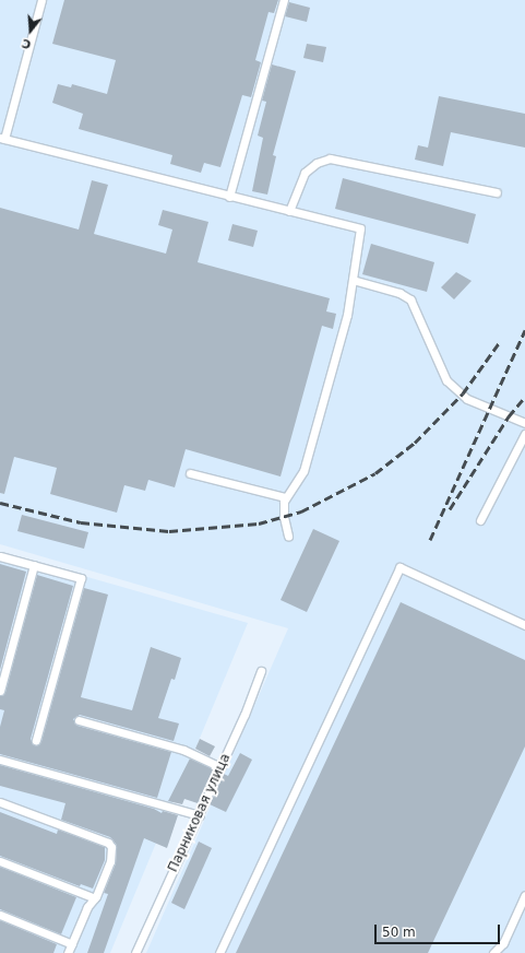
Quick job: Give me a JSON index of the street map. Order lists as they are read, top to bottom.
{
  "streets": {
    "lane": ["Парниковая улица"]
  },
  "scale_bar": "50 m",
  "north": "bottom"
}
